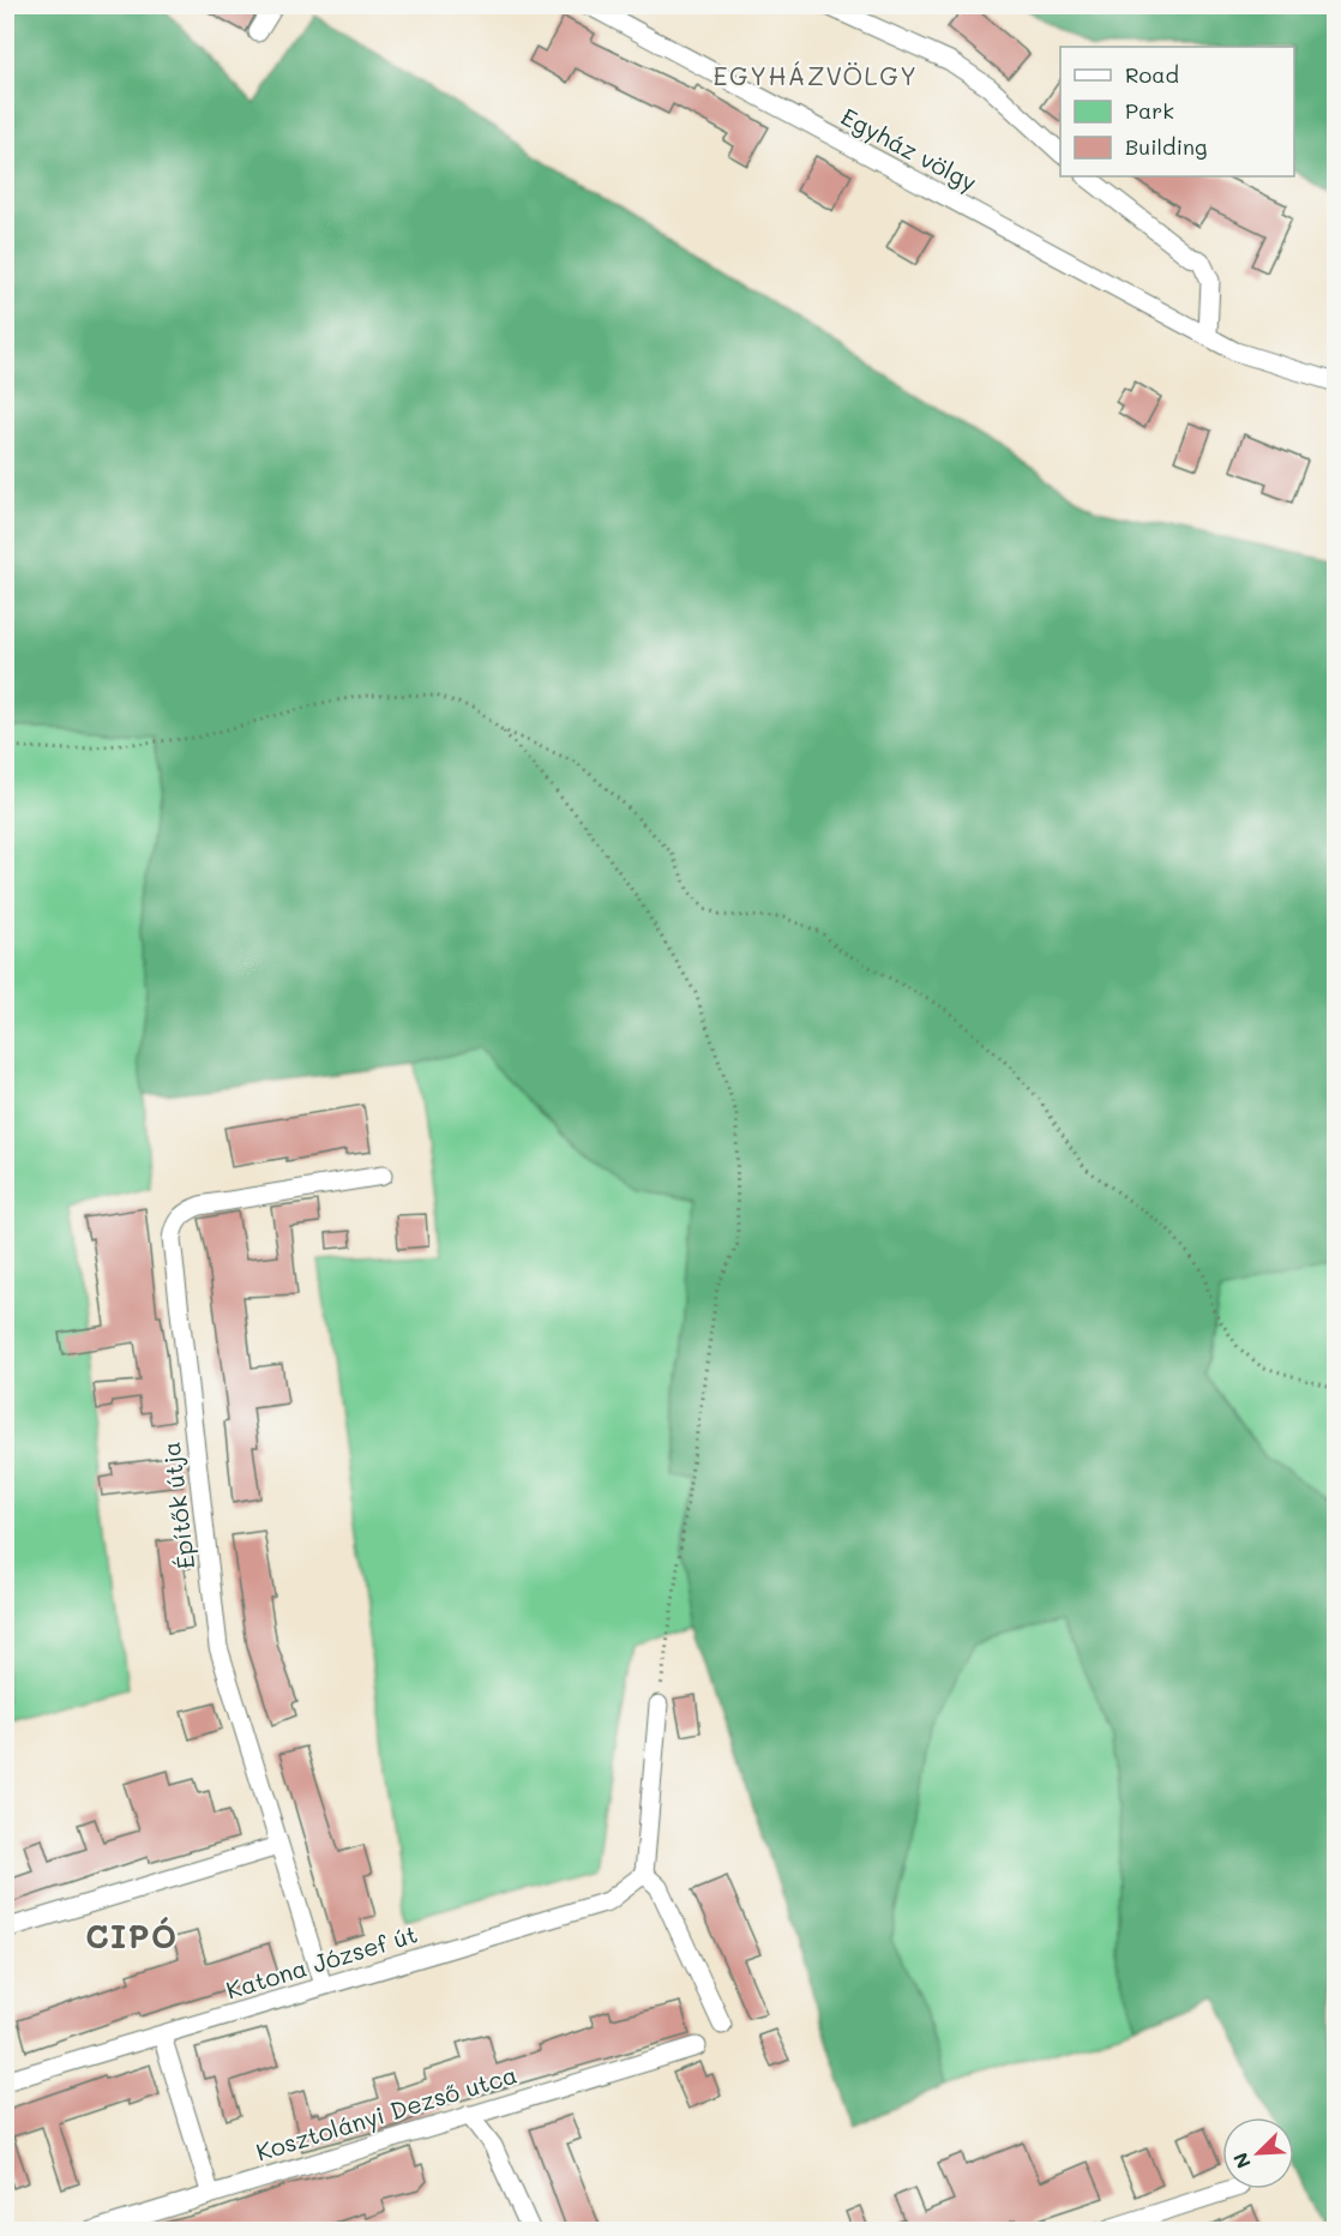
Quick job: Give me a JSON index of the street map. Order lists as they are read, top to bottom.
{
  "streets": {
    "street": [
      "Egyház völgy",
      "Építők útja",
      "Katona József út",
      "Kosztolányi Dezső utca"
    ]
  },
  "crossings": [
    ["Építők útja", "Katona József út"]
  ],
  "districts": ["EGYHÁZVÖLGY", "CIPÓ"],
  "legend": ["Road", "Park", "Building"],
  "north": "bottom left"
}
